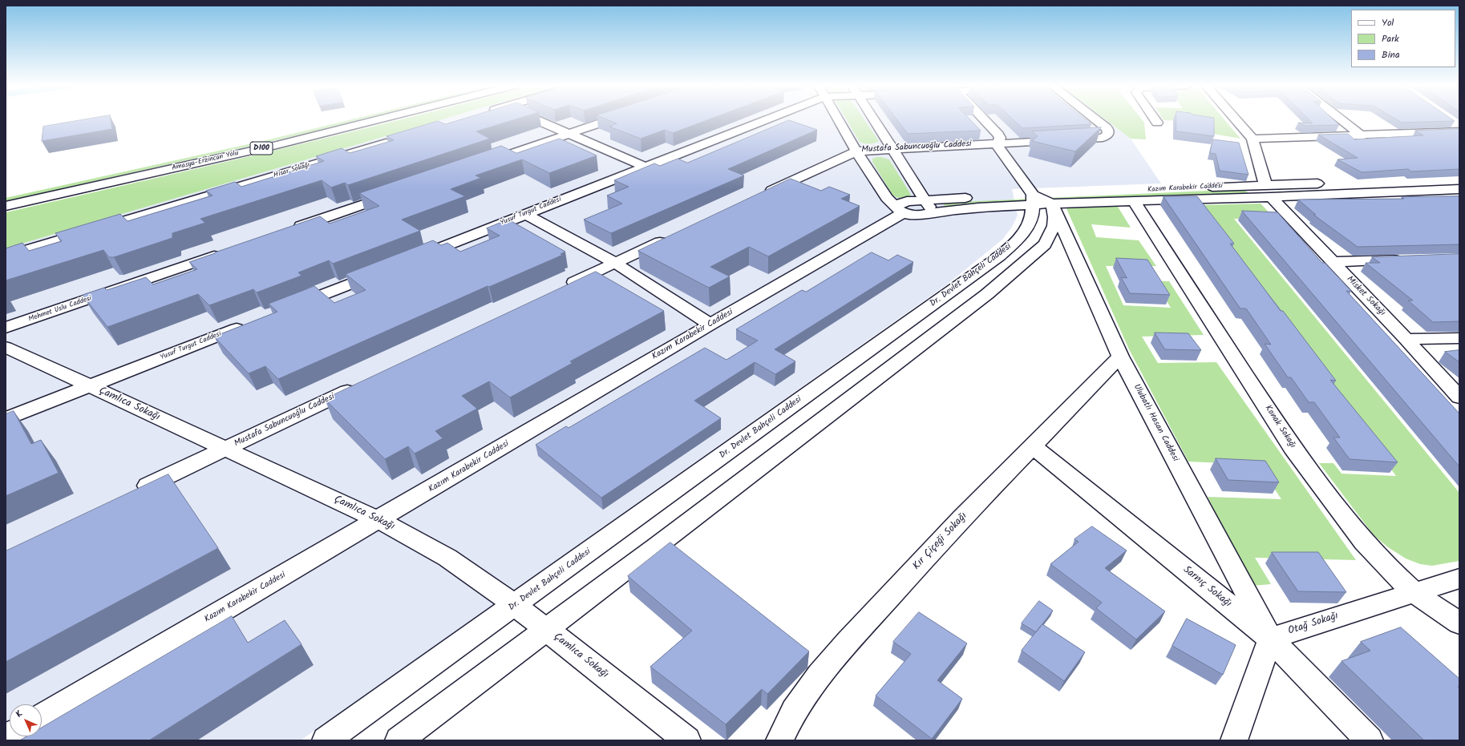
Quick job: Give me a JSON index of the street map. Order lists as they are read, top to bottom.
{
  "streets": {
    "main road": [
      "Mustafa Sabuncuoğlu Caddesi",
      "D100",
      "Amasya-Erzincan Yolu",
      "Hisar Sokağı",
      "Kazım Karabekir Caddesi",
      "Yusuf Turgut Caddesi",
      "Dr. Devlet Bahçeli Caddesi",
      "Misket Sokağı",
      "Mehmet Uslu Caddesi",
      "Çamlıca Sokağı",
      "Ulubatlı Hasan Caddesi",
      "Konak Sokağı",
      "Kır Çiçeği Sokağı",
      "Sarnıç Sokağı",
      "Otağ Sokağı"
    ]
  },
  "crossings": [
    ["Mustafa Sabuncuoğlu Caddesi", "Çamlıca Sokağı"],
    ["Kazım Karabekir Caddesi", "Dr. Devlet Bahçeli Caddesi"],
    ["Kazım Karabekir Caddesi", "Misket Sokağı"],
    ["Kazım Karabekir Caddesi", "Çamlıca Sokağı"],
    ["Kazım Karabekir Caddesi", "Ulubatlı Hasan Caddesi"],
    ["Kazım Karabekir Caddesi", "Konak Sokağı"],
    ["Yusuf Turgut Caddesi", "Çamlıca Sokağı"],
    ["Dr. Devlet Bahçeli Caddesi", "Çamlıca Sokağı"],
    ["Ulubatlı Hasan Caddesi", "Kır Çiçeği Sokağı"],
    ["Ulubatlı Hasan Caddesi", "Sarnıç Sokağı"],
    ["Ulubatlı Hasan Caddesi", "Otağ Sokağı"],
    ["Konak Sokağı", "Otağ Sokağı"],
    ["Kır Çiçeği Sokağı", "Sarnıç Sokağı"],
    ["Sarnıç Sokağı", "Otağ Sokağı"]
  ],
  "legend": ["Yol", "Park", "Bina"],
  "north": "top left"
}
